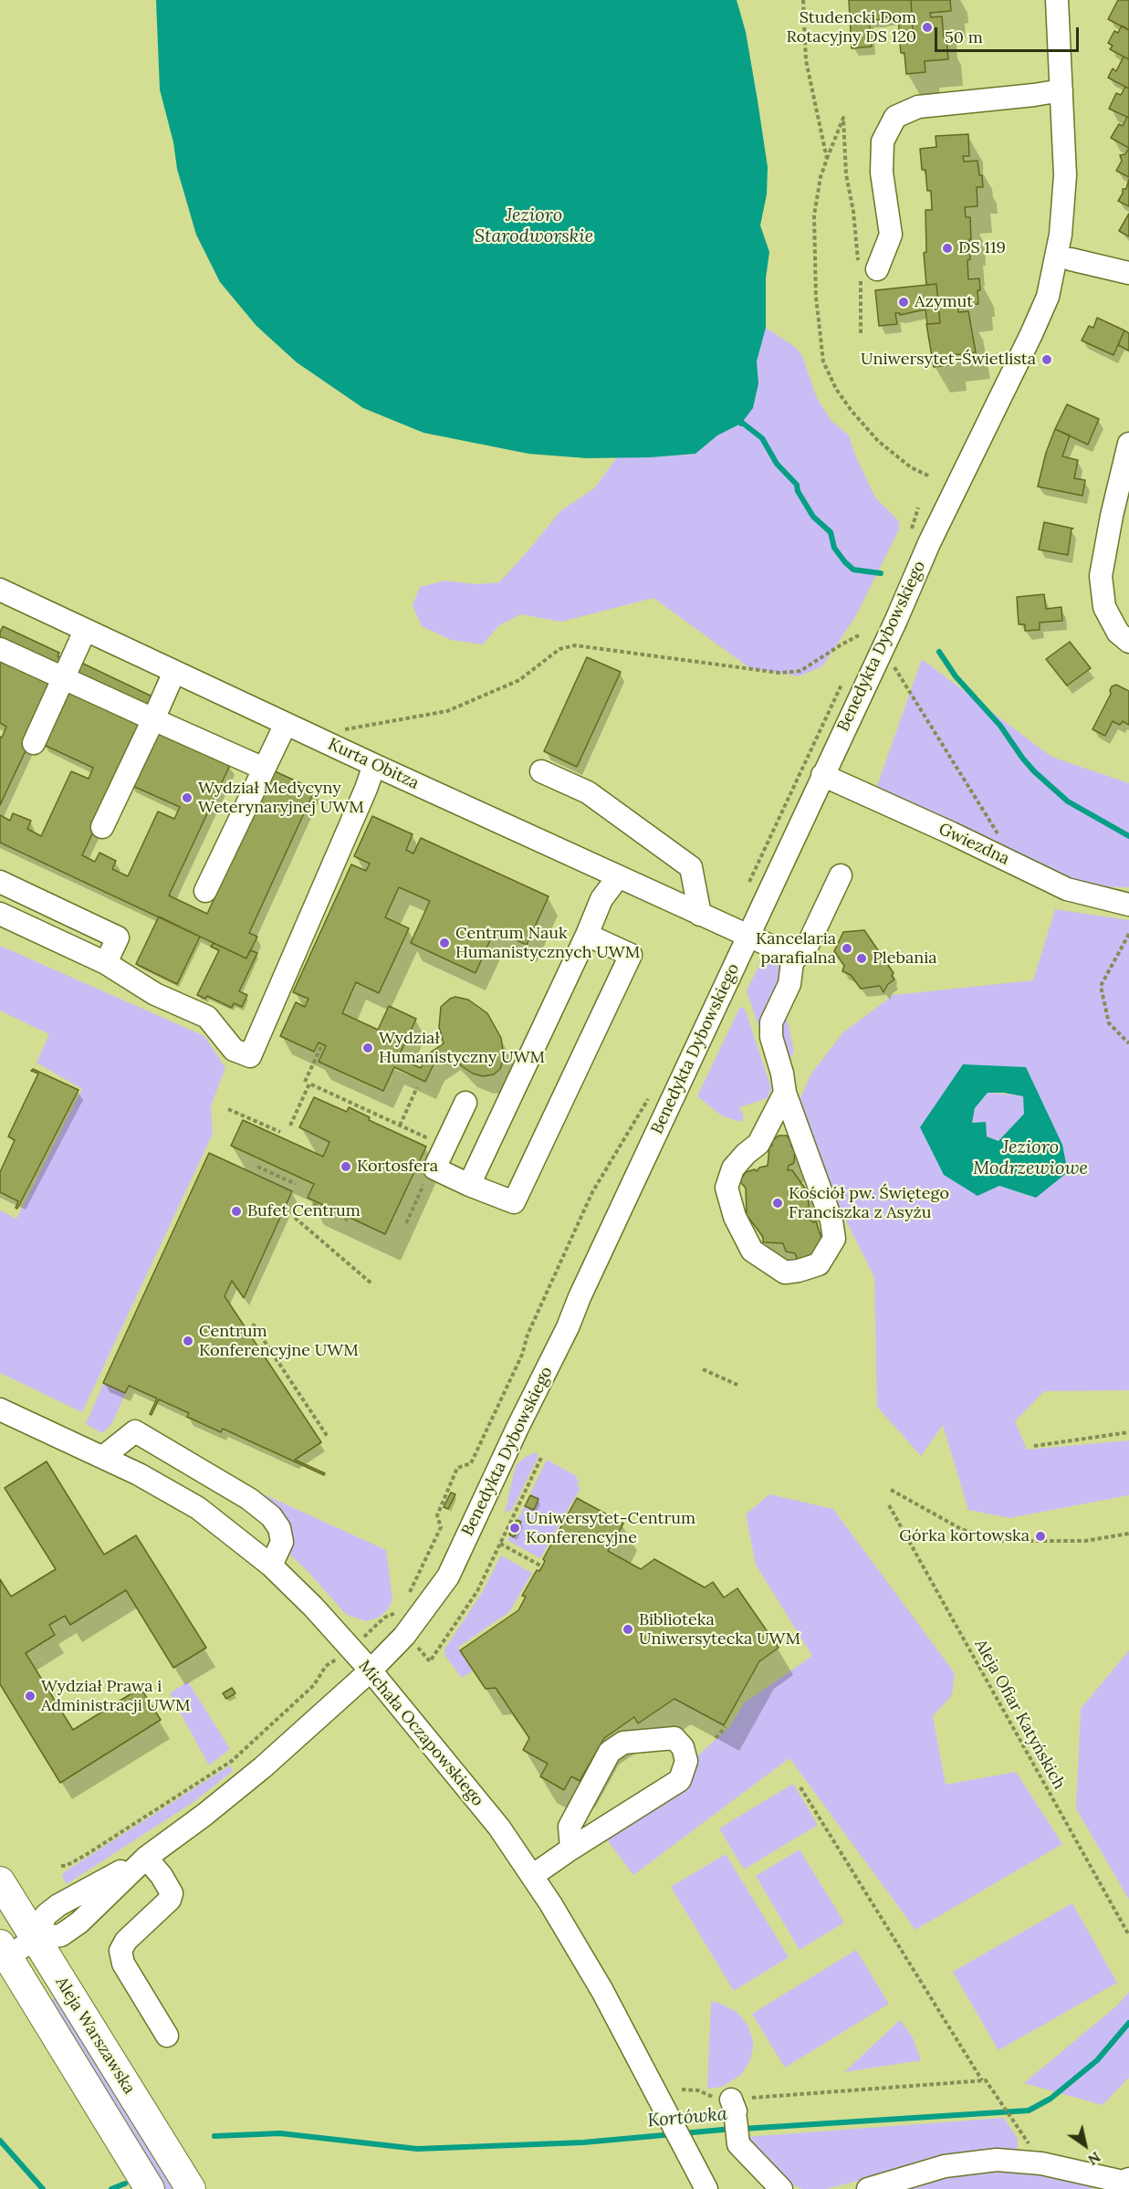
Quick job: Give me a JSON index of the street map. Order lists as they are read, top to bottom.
{
  "streets": {
    "main road": ["Aleja Warszawska"],
    "street": [
      "Benedykta Dybowskiego",
      "Kurta Obitza",
      "Gwiezdna",
      "Michała Oczapowskiego"
    ],
    "path": ["Aleja Ofiar Katyńskich"]
  },
  "crossings": [
    ["Benedykta Dybowskiego", "Kurta Obitza"],
    ["Benedykta Dybowskiego", "Gwiezdna"],
    ["Benedykta Dybowskiego", "Michała Oczapowskiego"],
    ["Benedykta Dybowskiego", "Aleja Warszawska"]
  ],
  "water": ["Jezioro Starodworskie", "Jezioro Modrzewiowe", "Kortówka"],
  "places": [
    "Studencki Dom Rotacyjny DS 120",
    "DS 119",
    "Azymut",
    "Uniwersytet-Świetlista",
    "Wydział Medycyny Weterynaryjnej UWM",
    "Centrum Nauk Humanistycznych UWM",
    "Kancelaria parafialna",
    "Plebania",
    "Wydział Humanistyczny UWM",
    "Kortosfera",
    "Kościół pw. Świętego Franciszka z Asyżu",
    "Bufet Centrum",
    "Centrum Konferencyjne UWM",
    "Uniwersytet-Centrum Konferencyjne",
    "Górka kortowska",
    "Biblioteka Uniwersytecka UWM",
    "Wydział Prawa i Administracji UWM"
  ],
  "scale_bar": "50 m",
  "north": "bottom right"
}
